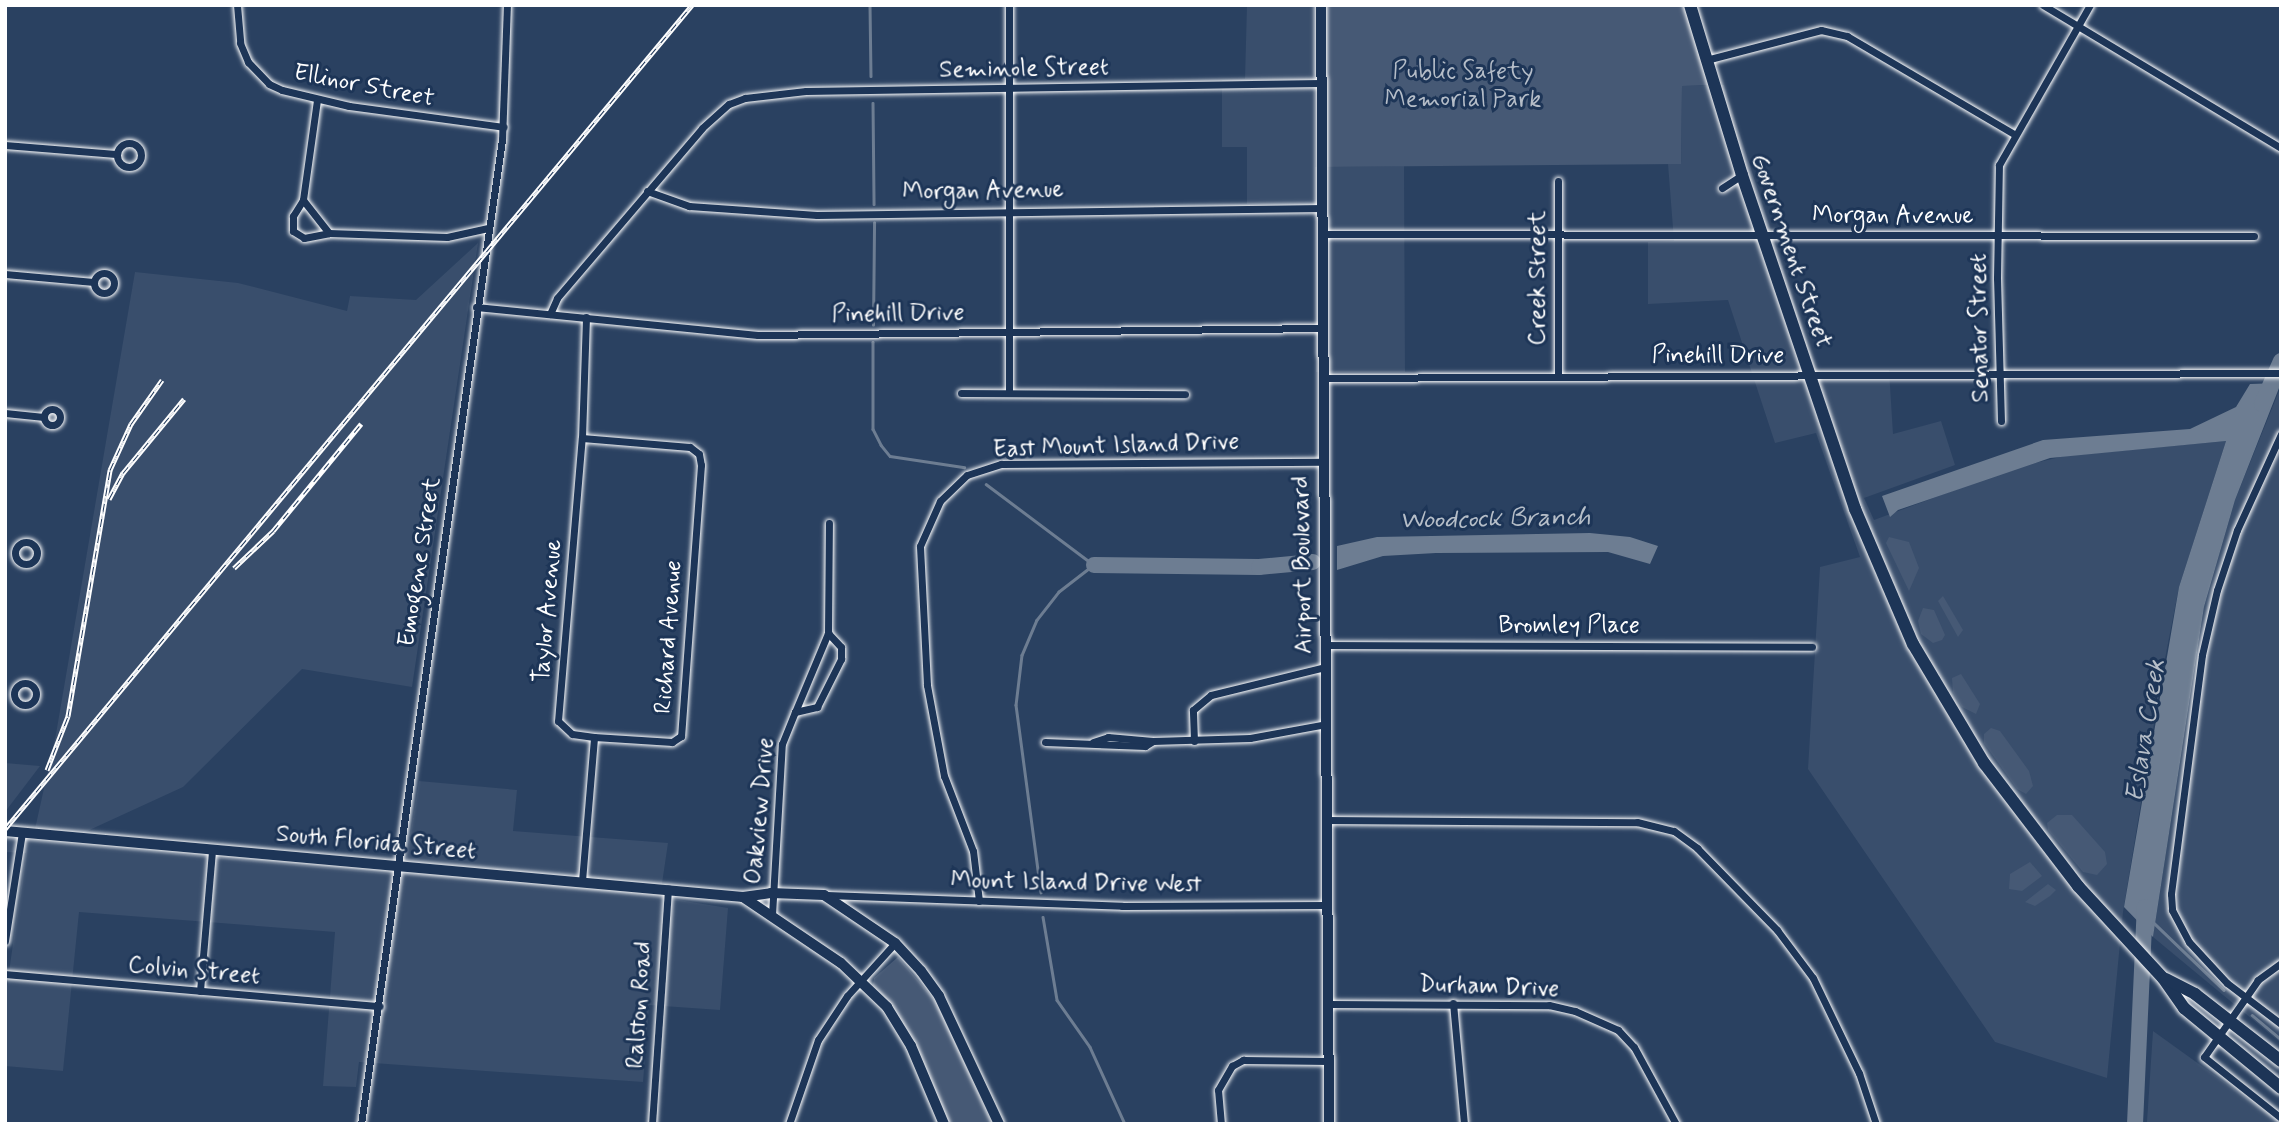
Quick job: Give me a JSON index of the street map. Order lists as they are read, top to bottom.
{
  "streets": {
    "main road": ["Government Street"],
    "street": [
      "Seminole Street",
      "Ellinor Street",
      "Morgan Avenue",
      "Creek Street",
      "Pinehill Drive",
      "Senator Street",
      "East Mount Island Drive",
      "Emogene Street",
      "Airport Boulevard",
      "Taylor Avenue",
      "Bromley Place",
      "Richard Avenue",
      "Oakview Drive",
      "South Florida Street",
      "Mount Island Drive West",
      "Colvin Street",
      "Durham Drive",
      "Ralston Road"
    ]
  },
  "crossings": [
    ["Seminole Street", "Morgan Avenue"],
    ["Seminole Street", "Airport Boulevard"],
    ["Ellinor Street", "Emogene Street"],
    ["Morgan Avenue", "Government Street"],
    ["Morgan Avenue", "Creek Street"],
    ["Morgan Avenue", "Senator Street"],
    ["Morgan Avenue", "Airport Boulevard"],
    ["Government Street", "Pinehill Drive"],
    ["Creek Street", "Pinehill Drive"],
    ["Pinehill Drive", "Senator Street"],
    ["Pinehill Drive", "Emogene Street"],
    ["Pinehill Drive", "Airport Boulevard"],
    ["Pinehill Drive", "Taylor Avenue"],
    ["East Mount Island Drive", "Airport Boulevard"],
    ["East Mount Island Drive", "Mount Island Drive West"],
    ["Emogene Street", "South Florida Street"],
    ["Emogene Street", "Colvin Street"],
    ["Airport Boulevard", "Bromley Place"],
    ["Airport Boulevard", "Mount Island Drive West"],
    ["Airport Boulevard", "Durham Drive"],
    ["Taylor Avenue", "Richard Avenue"],
    ["Oakview Drive", "South Florida Street"],
    ["South Florida Street", "Mount Island Drive West"],
    ["South Florida Street", "Ralston Road"]
  ],
  "water": ["Woodcock Branch", "Eslava Creek"],
  "parks": ["Public Safety Memorial Park"]
}
